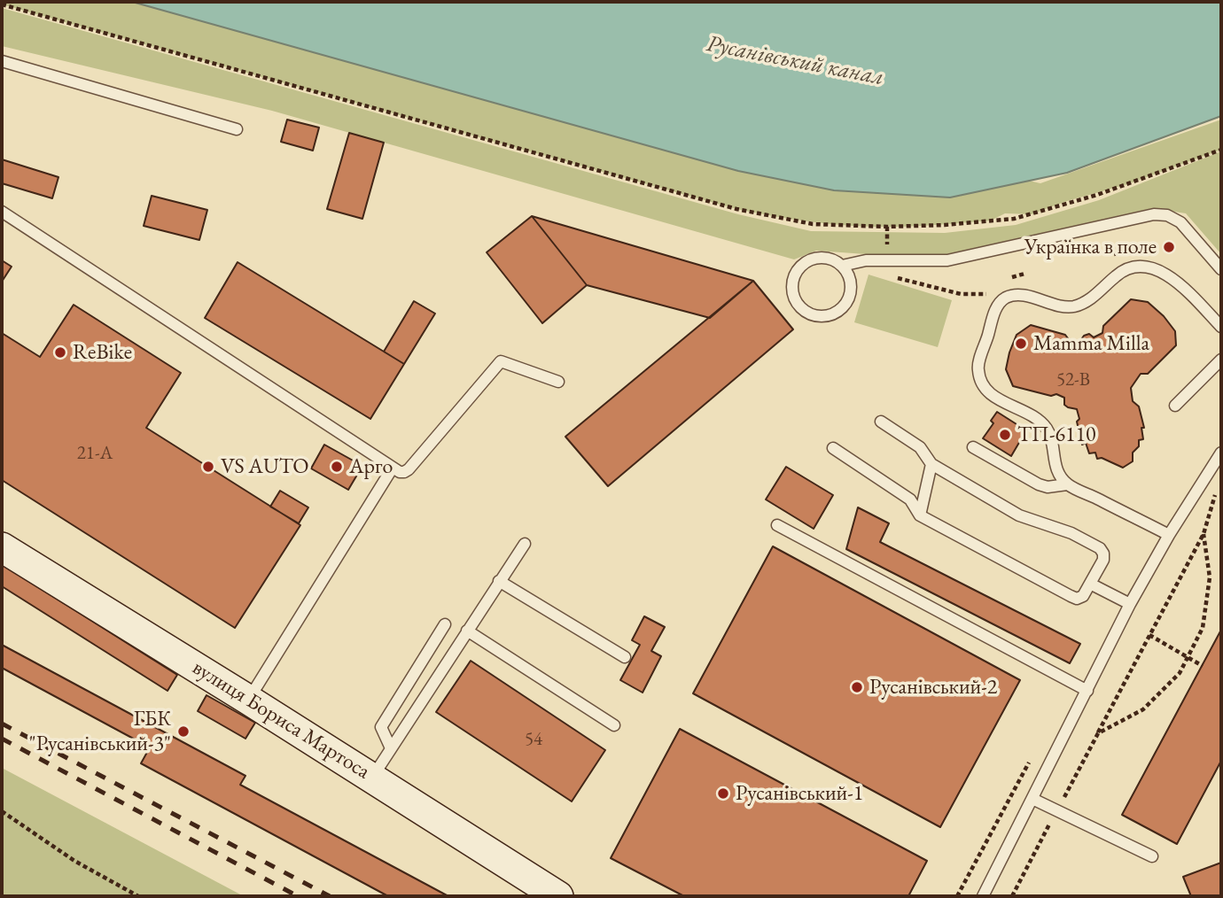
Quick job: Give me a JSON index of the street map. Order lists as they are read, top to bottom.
{
  "streets": {
    "main road": ["вулиця Бориса Мартоса"]
  },
  "water": ["Русанівський канал"],
  "places": [
    "Українка в поле",
    "Mamma Milla",
    "ReBike",
    "ТП-6110",
    "VS AUTO",
    "Арго",
    "Русанівський-2",
    "ГБК \"Русанівський-3\"",
    "Русанівський-1"
  ],
  "house_numbers": ["52-В", "21-А", "54"]
}
